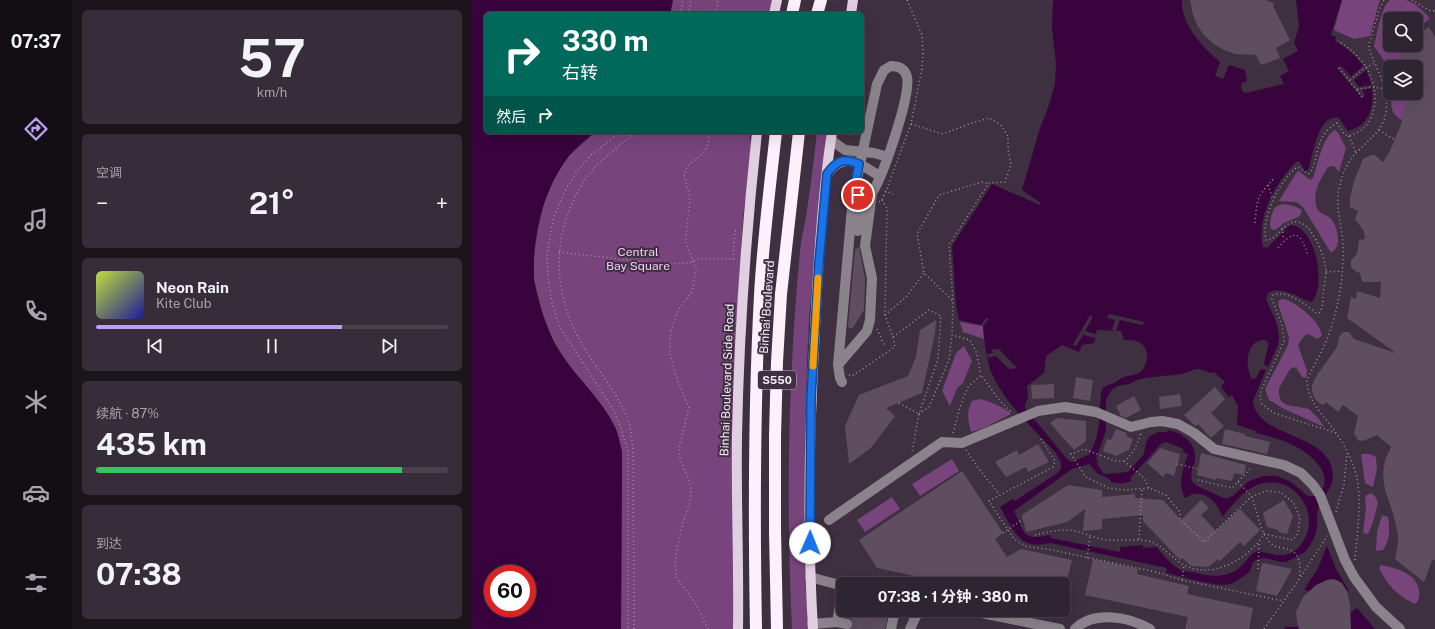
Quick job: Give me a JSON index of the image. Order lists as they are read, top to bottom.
{
  "streets": {
    "highway": ["Binhai Boulevard", "S550"],
    "main road": ["Binhai Boulevard Side Road"]
  },
  "parks": ["Central Bay Square"],
  "page": {
    "tabs": "07:37",
    "tile": [
      ["57", "km/h"],
      "空调",
      ["续航 · 87%", "435 km"],
      ["到达", "07:38"]
    ],
    "turn": ["330 m", "右转"],
    "then": "然后",
    "heat": ["−", "21°", "+"],
    "song": ["Neon Rain", "Kite Club"],
    "limit": "60",
    "trip": "07:38 · 1 分钟 · 380 m"
  }
}
